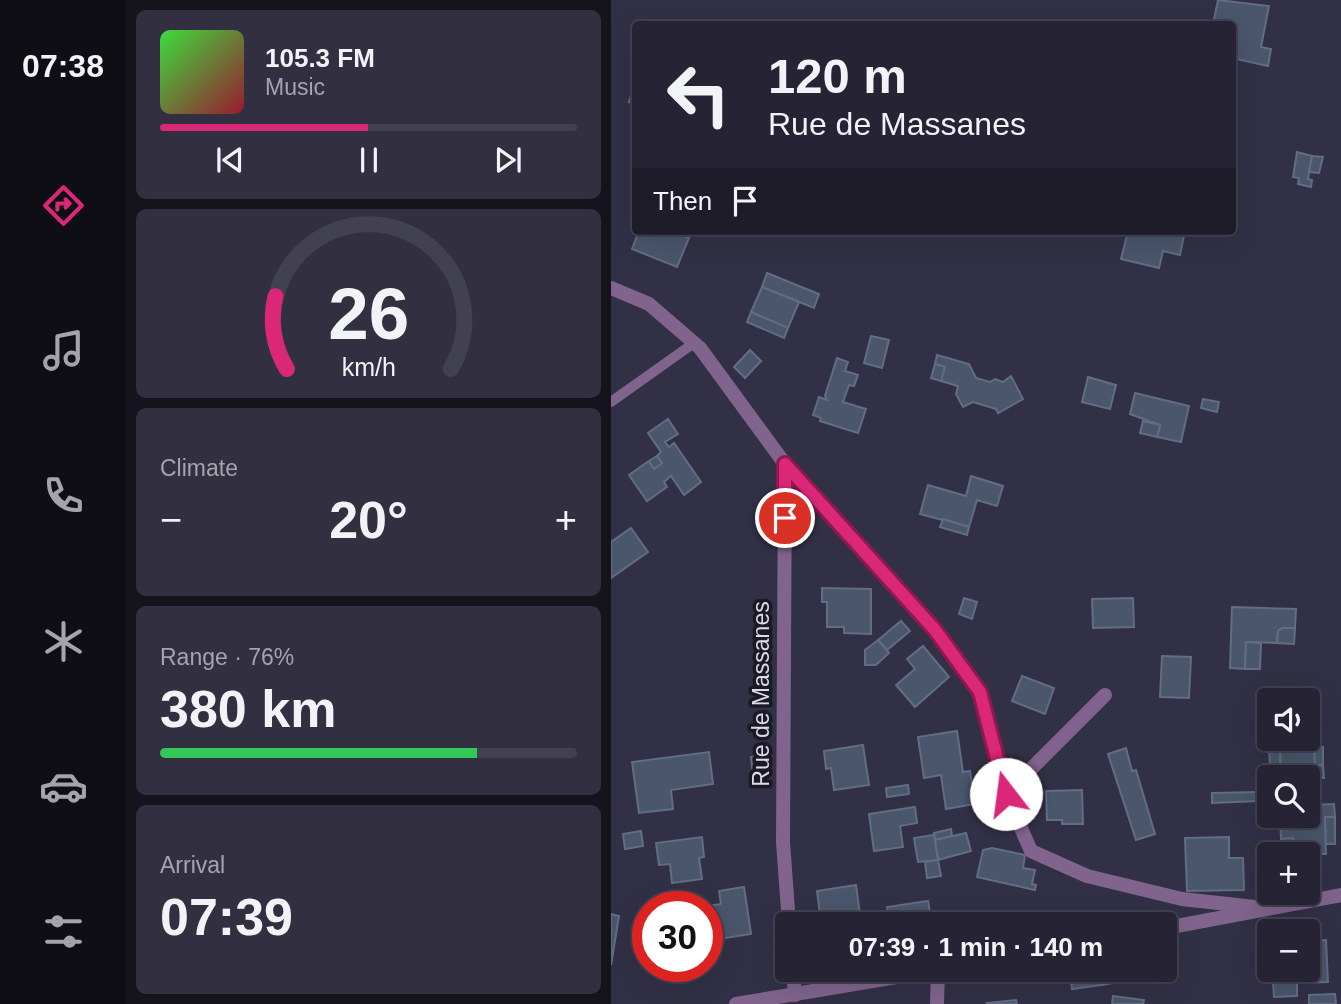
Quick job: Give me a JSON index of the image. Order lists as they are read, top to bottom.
{
  "streets": {
    "street": ["Rue de Massanes"]
  },
  "page": {
    "tabs": "07:38",
    "turn": ["120 m", "Rue de Massanes"],
    "song": ["105.3 FM", "Music"],
    "then": "Then",
    "tile": [
      "Climate",
      ["Range · 76%", "380 km"],
      ["Arrival", "07:39"]
    ],
    "heat": ["−", "20°", "+"],
    "map_buttons": ["+", "−"],
    "limit": "30",
    "trip": "07:39 · 1 min · 140 m",
    "gauge": ["26", "km/h"]
  }
}
